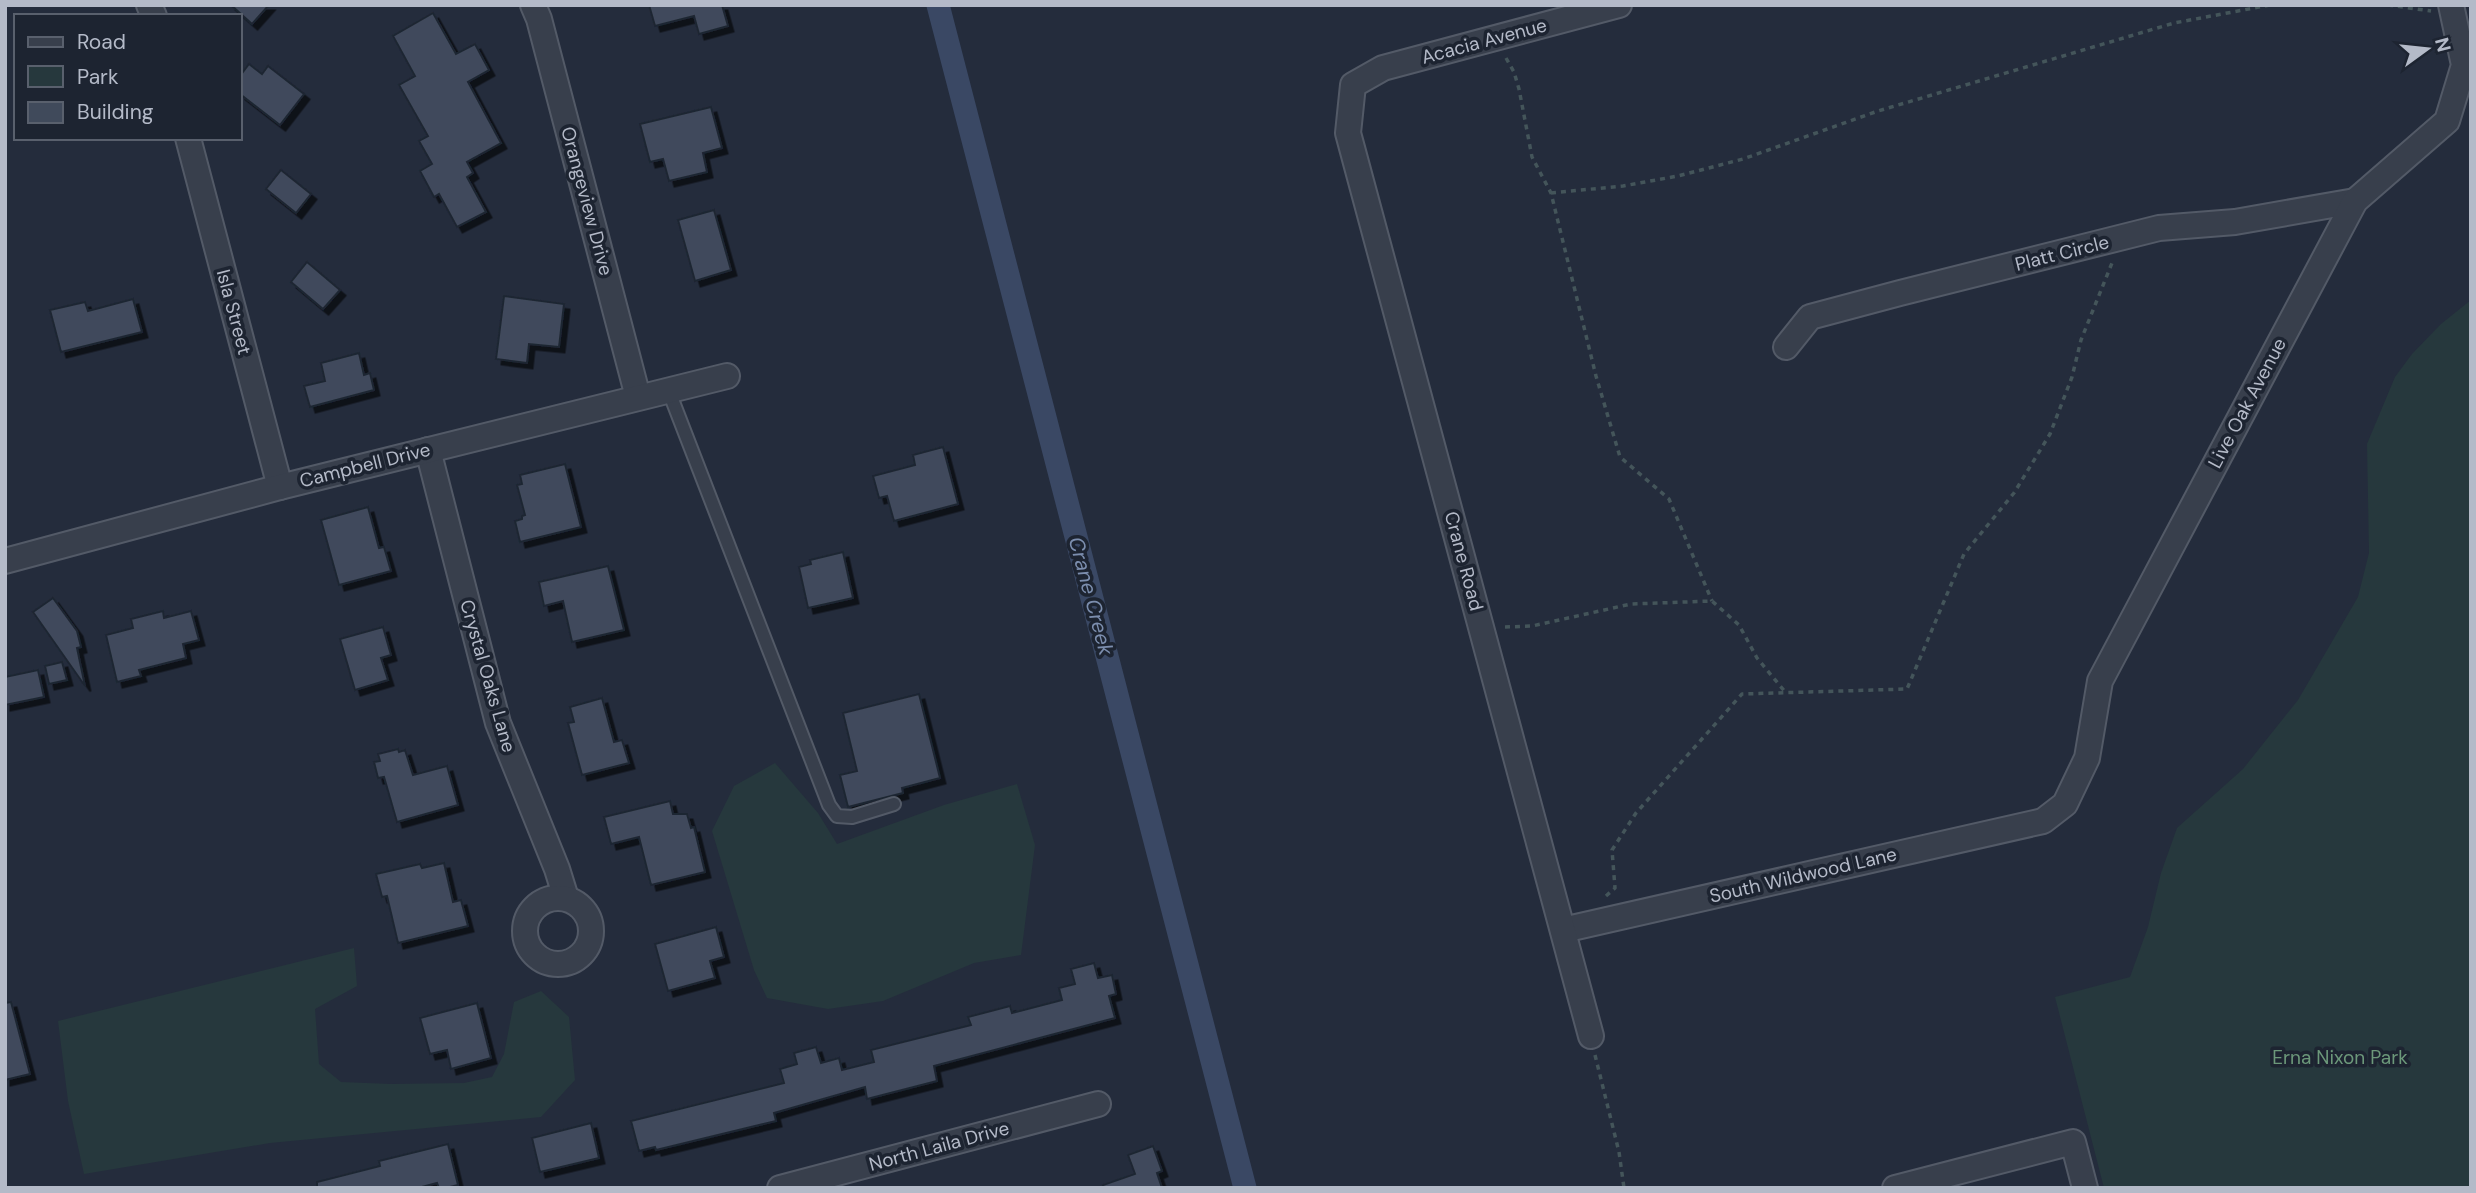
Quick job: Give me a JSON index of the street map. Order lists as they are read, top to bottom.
{
  "streets": {
    "street": [
      "Acacia Avenue",
      "Orangeview Drive",
      "Platt Circle",
      "Isla Street",
      "Live Oak Avenue",
      "Campbell Drive",
      "Crane Road",
      "Crystal Oaks Lane",
      "South Wildwood Lane",
      "North Laila Drive"
    ]
  },
  "crossings": [
    ["Acacia Avenue", "Crane Road"],
    ["Orangeview Drive", "Campbell Drive"],
    ["Platt Circle", "Live Oak Avenue"],
    ["Isla Street", "Campbell Drive"],
    ["Live Oak Avenue", "South Wildwood Lane"],
    ["Campbell Drive", "Crystal Oaks Lane"],
    ["Crane Road", "South Wildwood Lane"]
  ],
  "water": ["Crane Creek"],
  "parks": ["Erna Nixon Park"],
  "legend": ["Road", "Park", "Building"],
  "north": "right"
}
